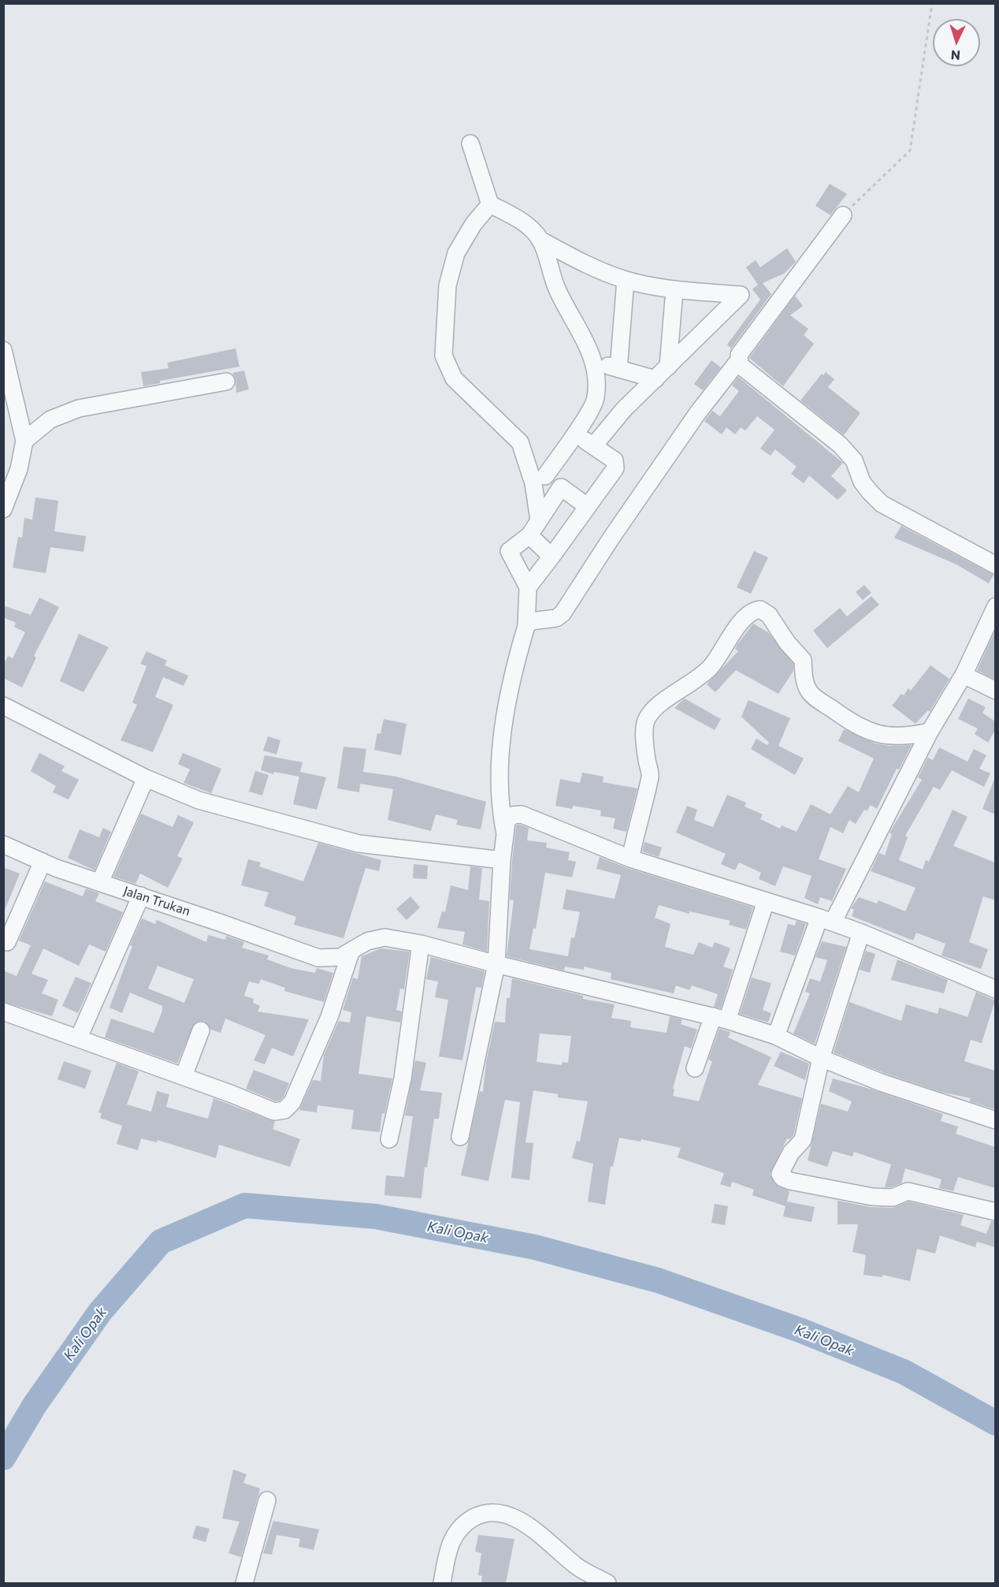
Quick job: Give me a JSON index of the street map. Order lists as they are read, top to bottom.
{
  "streets": {
    "street": ["Jalan Trukan"]
  },
  "water": ["Kali Opak"],
  "north": "bottom"
}
